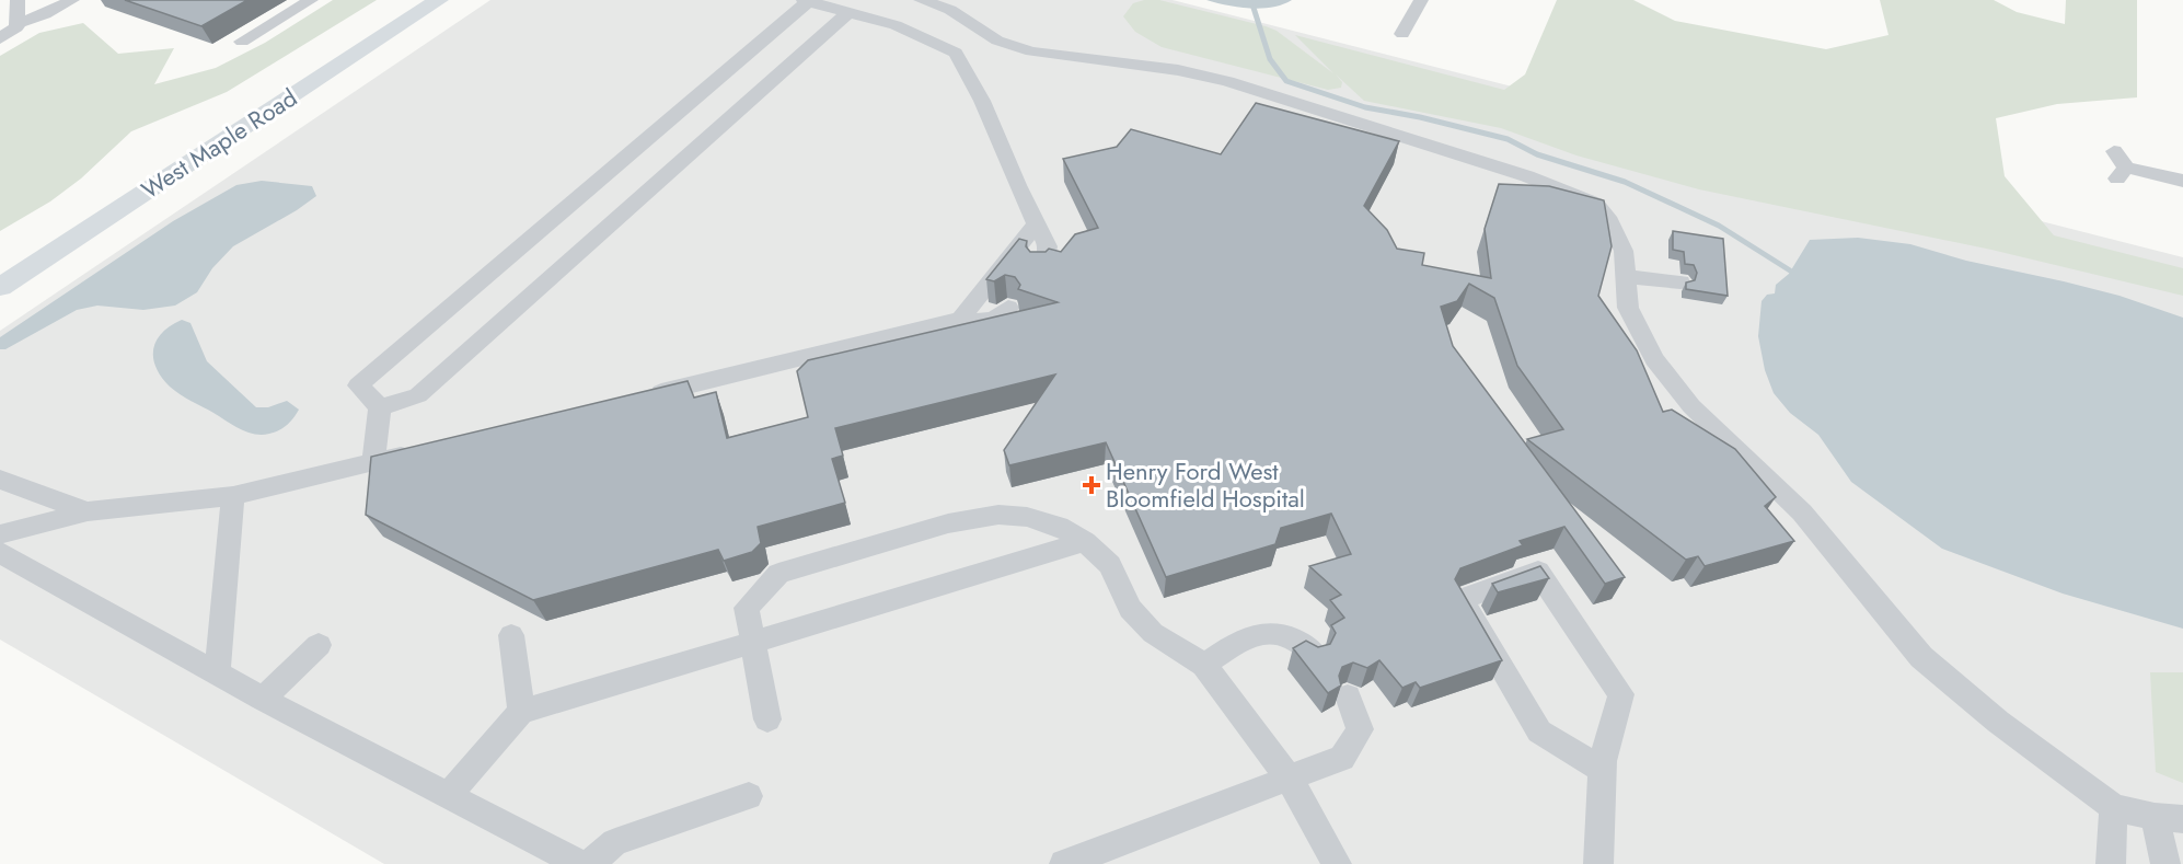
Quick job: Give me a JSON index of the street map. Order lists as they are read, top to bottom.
{
  "streets": {
    "main road": ["West Maple Road"]
  },
  "places": {
    "health": ["Henry Ford West Bloomfield Hospital"]
  }
}
